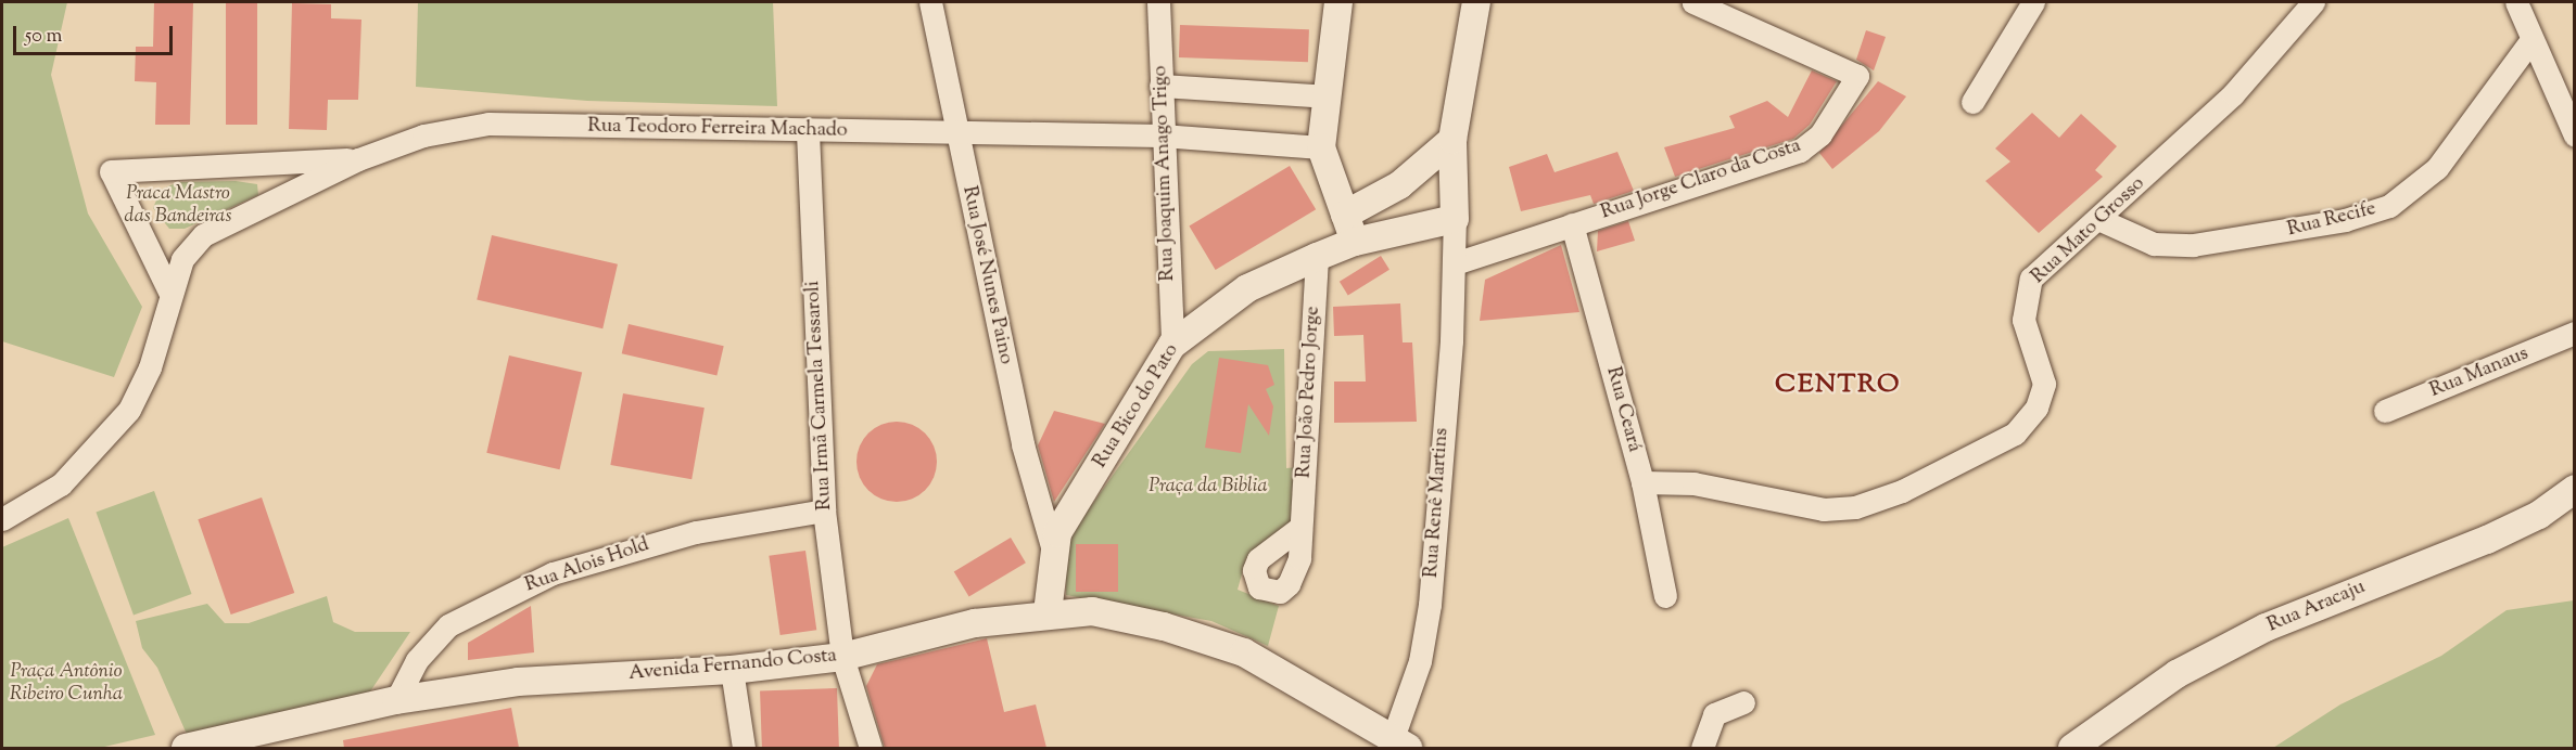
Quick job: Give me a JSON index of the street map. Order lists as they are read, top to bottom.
{
  "streets": {
    "street": [
      "Rua Teodoro Ferreira Machado",
      "Rua Joaquim Anago Trigo",
      "Rua Jorge Claro da Costa",
      "Rua Recife",
      "Rua Mato Grosso",
      "Rua José Nunes Paino",
      "Rua Manaus",
      "Rua João Pedro Jorge",
      "Rua Irmã Carmela Tessaroli",
      "Rua Bico do Pato",
      "Rua Ceará",
      "Rua Renê Martins",
      "Rua Alois Hold",
      "Rua Aracaju",
      "Avenida Fernando Costa"
    ]
  },
  "crossings": [
    ["Rua Teodoro Ferreira Machado", "Rua Joaquim Anago Trigo"],
    ["Rua Teodoro Ferreira Machado", "Rua José Nunes Paino"],
    ["Rua Teodoro Ferreira Machado", "Rua Irmã Carmela Tessaroli"],
    ["Rua Joaquim Anago Trigo", "Rua Bico do Pato"],
    ["Rua Jorge Claro da Costa", "Rua Ceará"],
    ["Rua Jorge Claro da Costa", "Rua Renê Martins"],
    ["Rua Recife", "Rua Mato Grosso"],
    ["Rua Mato Grosso", "Rua Ceará"],
    ["Rua José Nunes Paino", "Rua Bico do Pato"],
    ["Rua João Pedro Jorge", "Rua Bico do Pato"],
    ["Rua Irmã Carmela Tessaroli", "Rua Alois Hold"],
    ["Rua Irmã Carmela Tessaroli", "Avenida Fernando Costa"],
    ["Rua Bico do Pato", "Rua Renê Martins"],
    ["Rua Bico do Pato", "Avenida Fernando Costa"],
    ["Rua Renê Martins", "Avenida Fernando Costa"],
    ["Rua Alois Hold", "Avenida Fernando Costa"]
  ],
  "districts": ["CENTRO"],
  "parks": ["Praca Mastro das Bandeiras", "Praça da Biblia", "Praça Antônio Ribeiro Cunha"],
  "scale_bar": "50 m"
}
